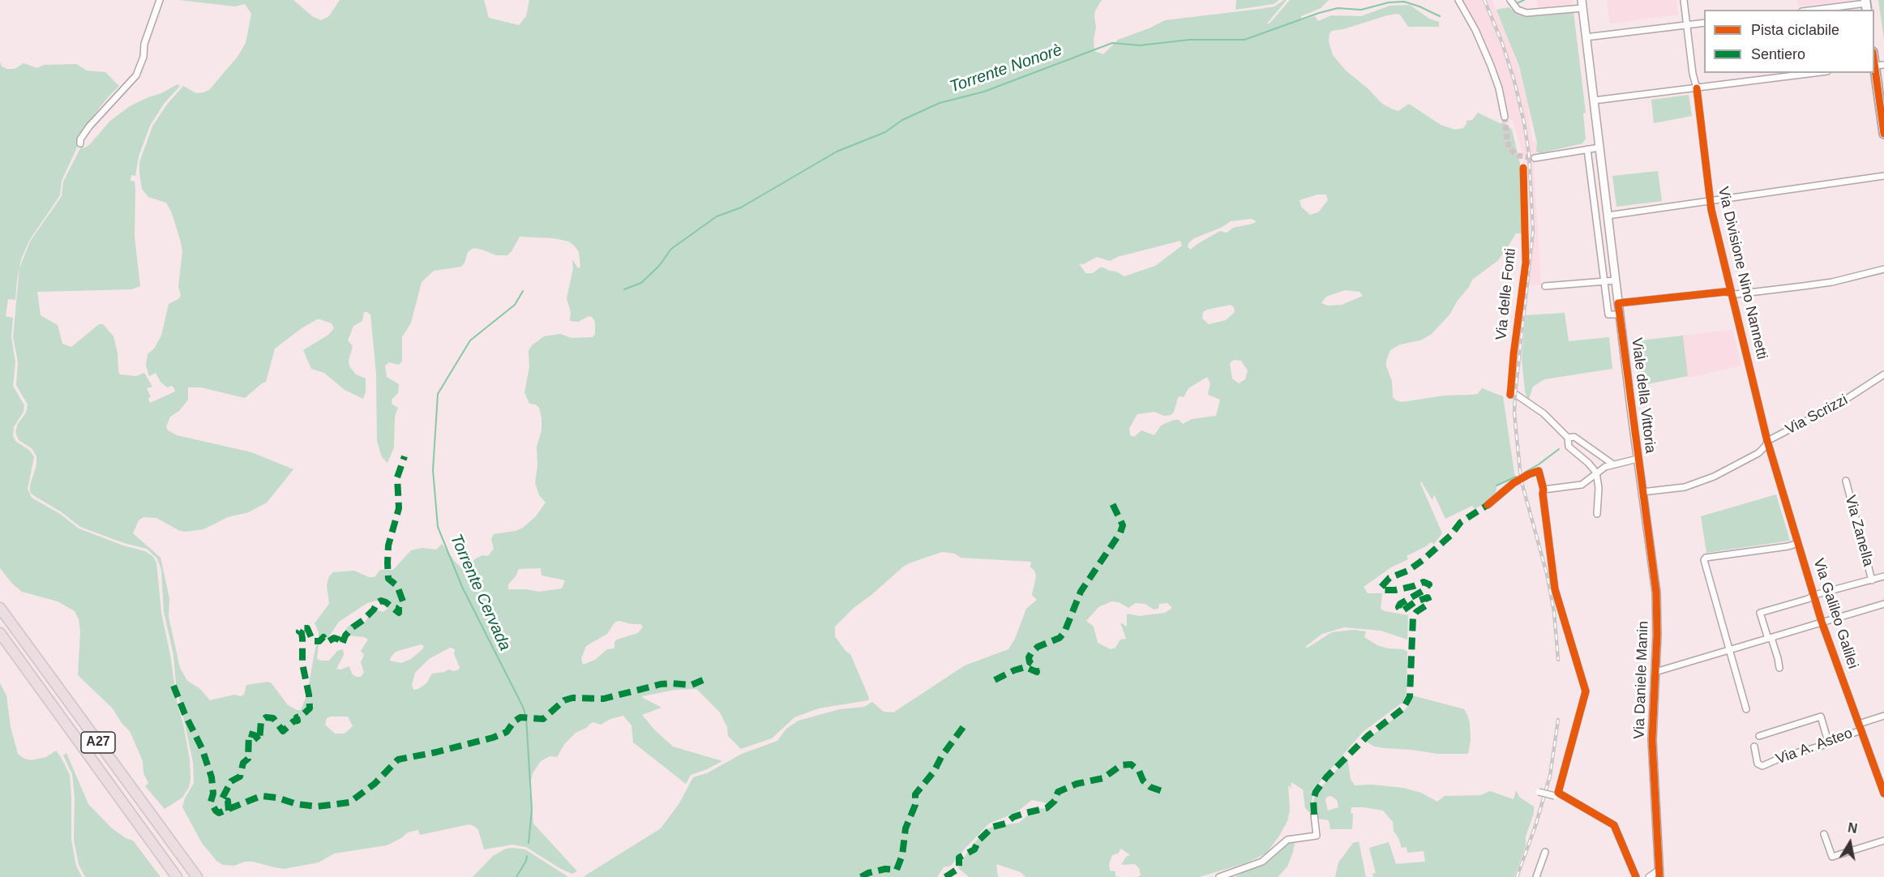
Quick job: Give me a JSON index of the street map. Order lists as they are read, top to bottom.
{
  "streets": {
    "highway": ["A27"],
    "street": [
      "Via Divisione Nino Nannetti",
      "Viale della Vittoria",
      "Via Scrizzi",
      "Via Zanella",
      "Via Galileo Galilei",
      "Via Daniele Manin",
      "Via A. Asteo"
    ],
    "cycle path": ["Via delle Fonti"]
  },
  "crossings": [
    ["Via Divisione Nino Nannetti", "Via Scrizzi"],
    ["Via Divisione Nino Nannetti", "Via Galileo Galilei"],
    ["Viale della Vittoria", "Via Scrizzi"],
    ["Viale della Vittoria", "Via Daniele Manin"],
    ["Via Scrizzi", "Via Galileo Galilei"],
    ["Via Scrizzi", "Via Daniele Manin"],
    ["Via Galileo Galilei", "Via A. Asteo"]
  ],
  "water": ["Torrente Nonorè", "Torrente Cervada"],
  "legend": ["Pista ciclabile", "Sentiero"],
  "north": "top"
}
